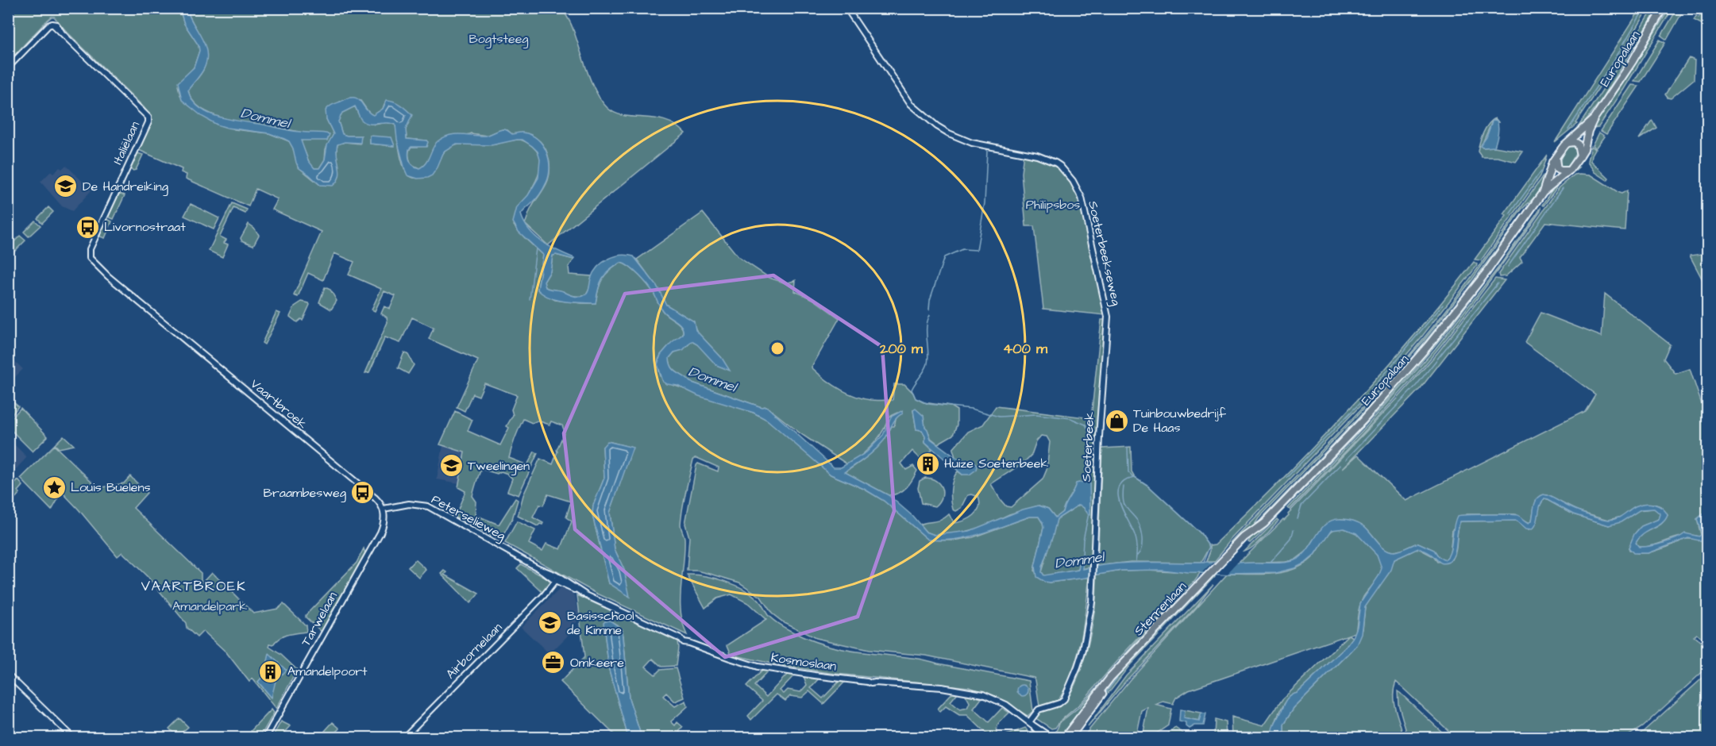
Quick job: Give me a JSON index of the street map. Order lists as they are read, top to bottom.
{
  "streets": {
    "main road": ["Europalaan", "Sterrenlaan"],
    "street": [
      "Italiëlaan",
      "Soeterbeekseweg",
      "Vaartbroek",
      "Soeterbeek",
      "Peterselieweg",
      "Tarwelaan",
      "Airbornelaan",
      "Kosmoslaan"
    ]
  },
  "crossings": [
    ["Europalaan", "Sterrenlaan"],
    ["Italiëlaan", "Vaartbroek"],
    ["Soeterbeekseweg", "Soeterbeek"],
    ["Vaartbroek", "Peterselieweg"],
    ["Vaartbroek", "Tarwelaan"],
    ["Soeterbeek", "Kosmoslaan"],
    ["Peterselieweg", "Tarwelaan"],
    ["Peterselieweg", "Airbornelaan"],
    ["Peterselieweg", "Kosmoslaan"],
    ["Airbornelaan", "Kosmoslaan"]
  ],
  "districts": ["VAARTBROEK"],
  "water": ["Dommel"],
  "parks": ["Bogtsteeg", "Philipsbos", "Amandelpark"],
  "places": {
    "school or university": ["De Handreiking", "Tweelingen", "Basisschool de Kimme"],
    "bus stop": ["Livornostraat", "Braambesweg"],
    "shop": ["Tuinbouwbedrijf De Haas"],
    "building": ["Huize Soeterbeek", "Amandelpoort"],
    "place": ["Louis Buelens"],
    "office": ["Omkeere"]
  },
  "rings": ["200 m", "400 m"]
}
